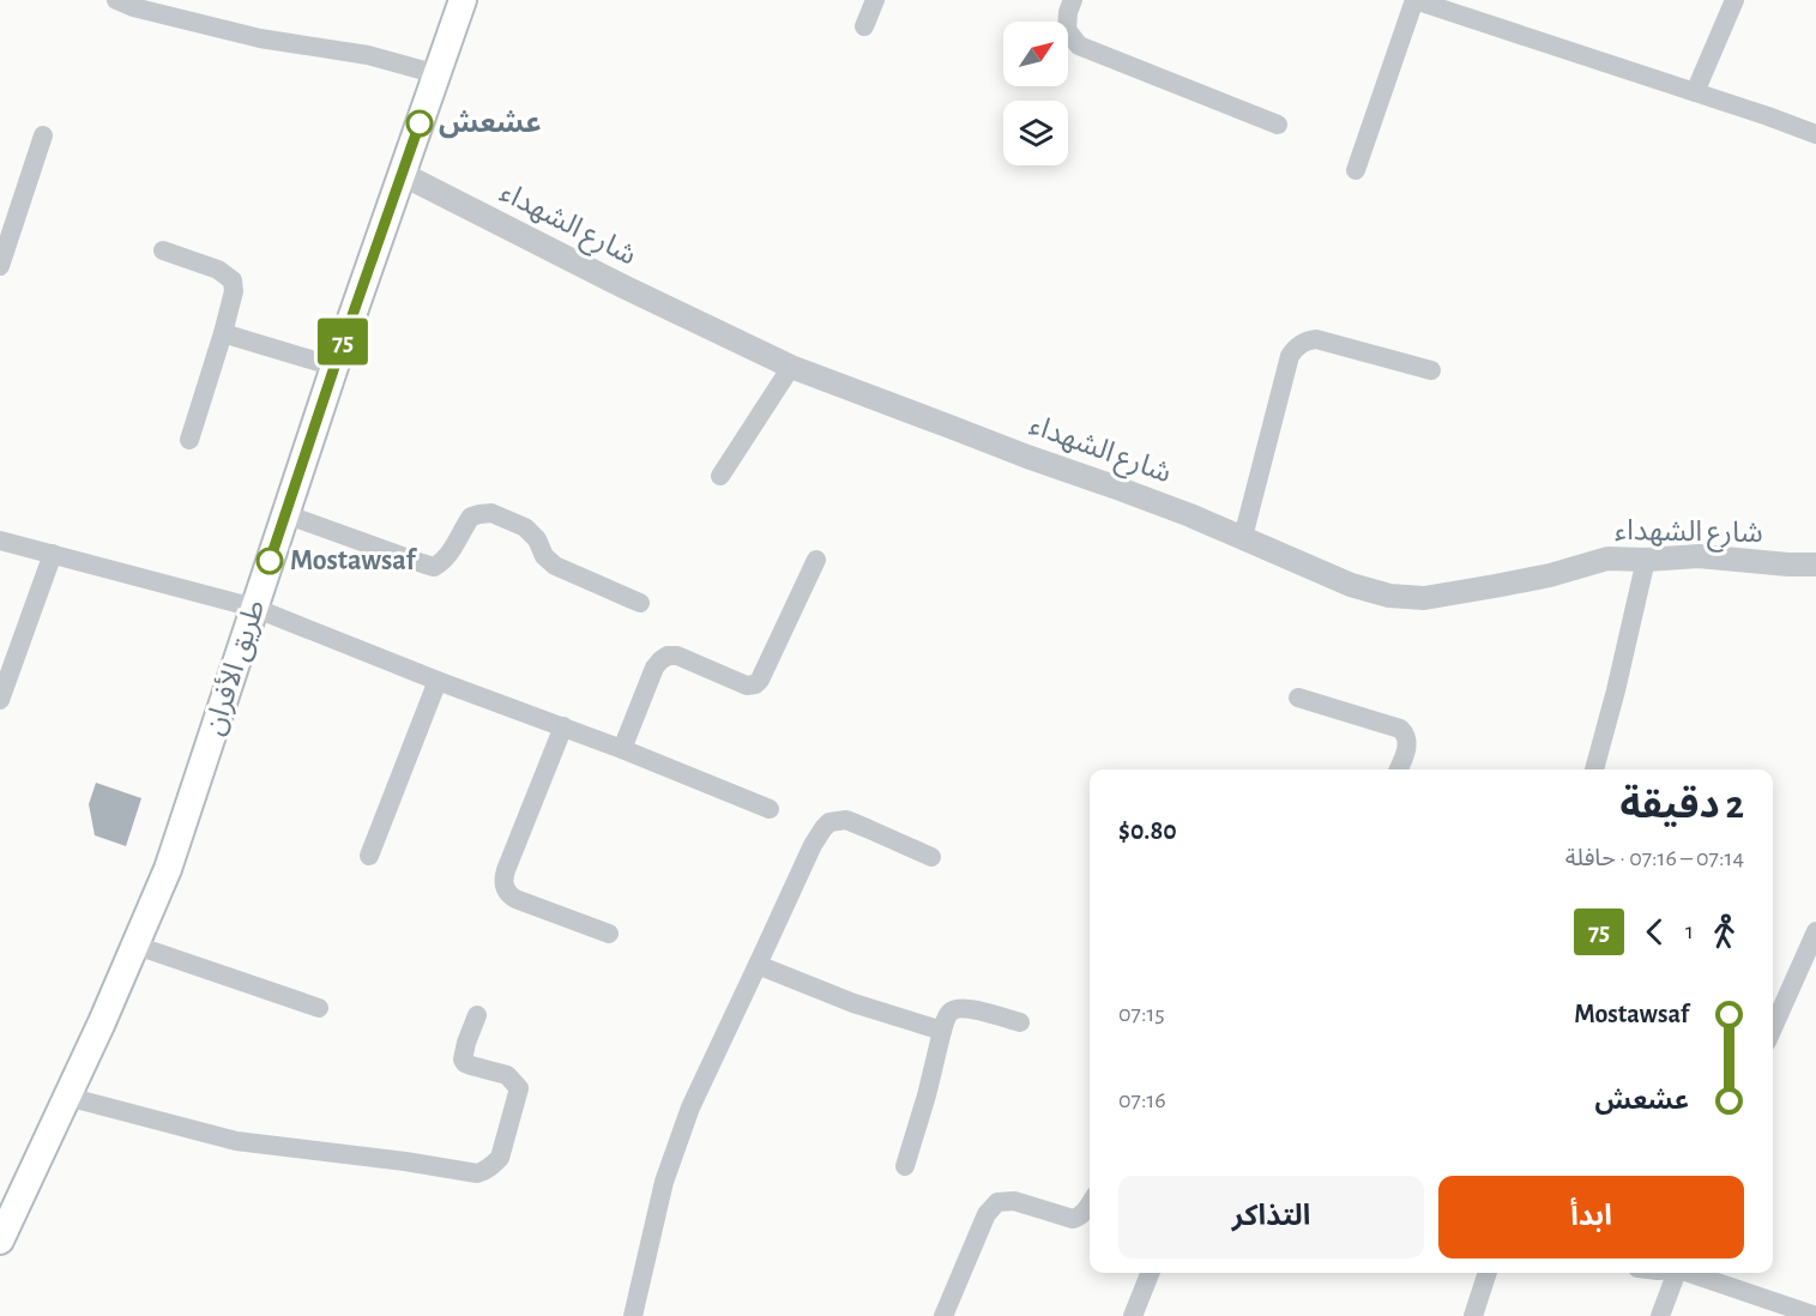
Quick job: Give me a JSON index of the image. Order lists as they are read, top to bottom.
{
  "streets": {
    "main road": ["طريق الأفران"],
    "street": ["شارع الشهداء"]
  },
  "crossings": [
    ["شارع الشهداء", "طريق الأفران"]
  ],
  "places": ["عشعش", "Mostawsaf"],
  "lines": ["bus line 75"],
  "north": "top right",
  "page": {
    "on_map": "75",
    "heading": ["2 دقيقة", "07:14 – 07:16 · حافلة", "$0.80"],
    "legs": ["1", "75"],
    "list": [
      {
        "name": "Mostawsaf",
        "value": "07:15"
      },
      {
        "name": "عشعش",
        "value": "07:16"
      }
    ],
    "buttons": ["ابدأ", "التذاكر"]
  }
}
